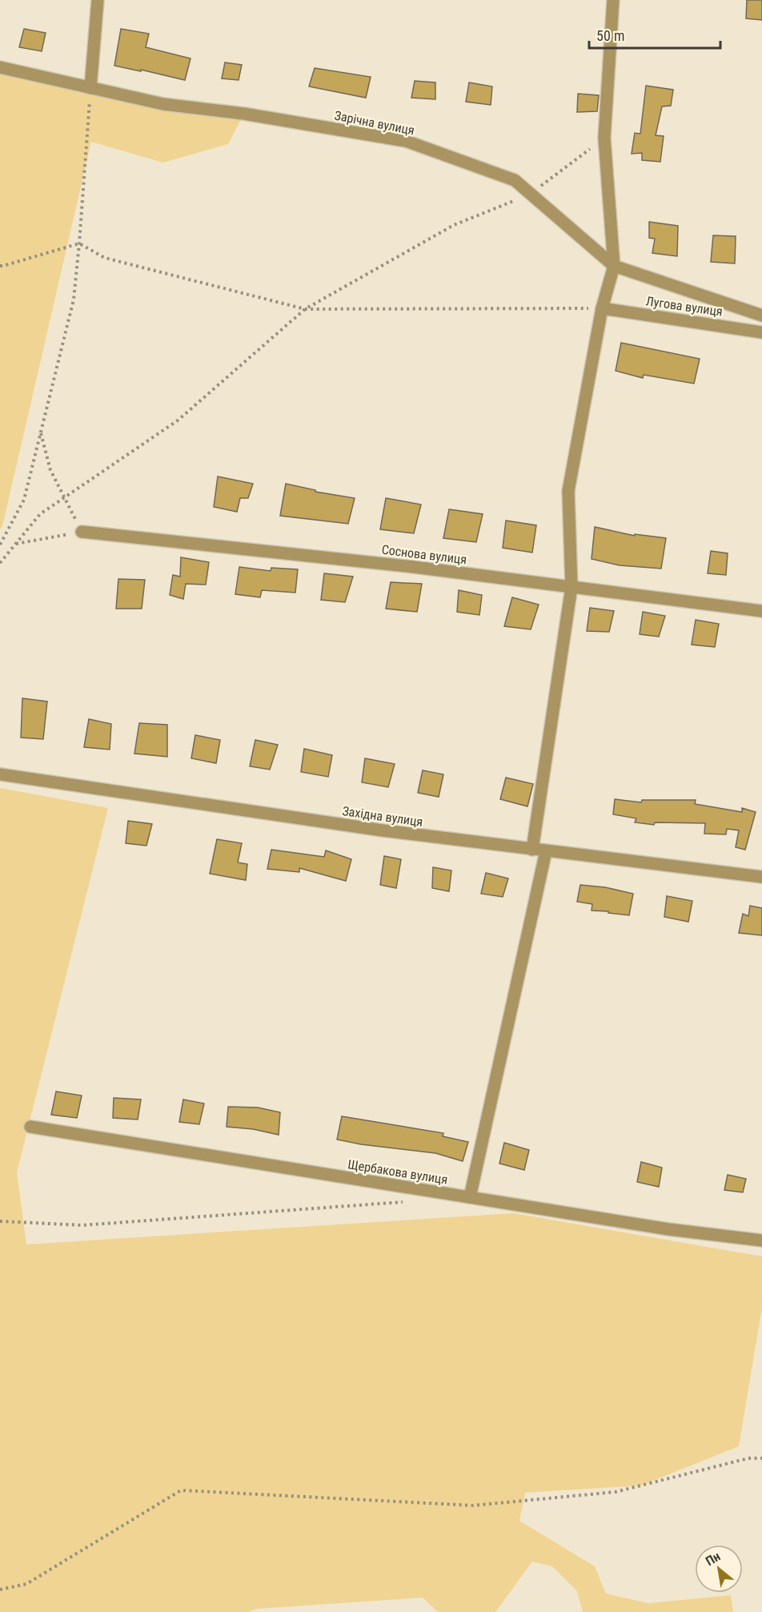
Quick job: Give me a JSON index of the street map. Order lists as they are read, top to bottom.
{
  "streets": {
    "street": [
      "Зарічна вулиця",
      "Лугова вулиця",
      "Соснова вулиця",
      "Західна вулиця",
      "Щербакова вулиця"
    ]
  },
  "scale_bar": "50 m",
  "north": "top left"
}
